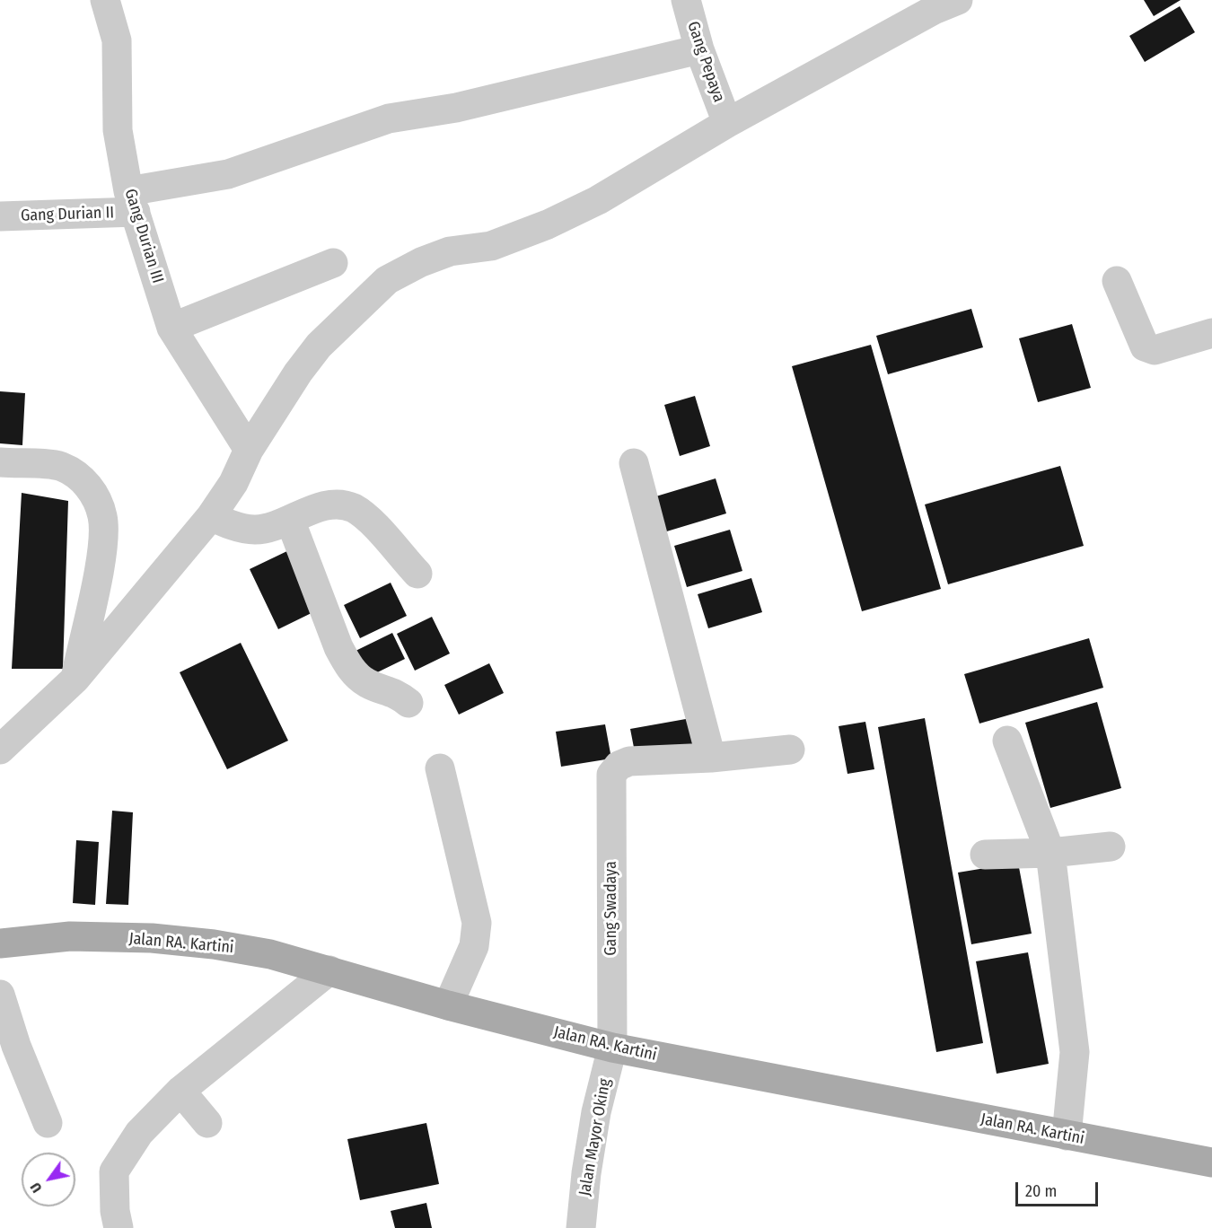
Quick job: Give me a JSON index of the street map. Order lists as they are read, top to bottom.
{
  "streets": {
    "main road": ["Jalan RA. Kartini"],
    "street": [
      "Gang Pepaya",
      "Gang Durian II",
      "Gang Durian III",
      "Gang Swadaya",
      "Jalan Mayor Oking"
    ]
  },
  "crossings": [
    ["Gang Pepaya", "Gang Durian II"],
    ["Gang Durian II", "Gang Durian III"],
    ["Gang Swadaya", "Jalan RA. Kartini"],
    ["Gang Swadaya", "Jalan Mayor Oking"],
    ["Jalan RA. Kartini", "Jalan Mayor Oking"]
  ],
  "scale_bar": "20 m",
  "north": "bottom left"
}
